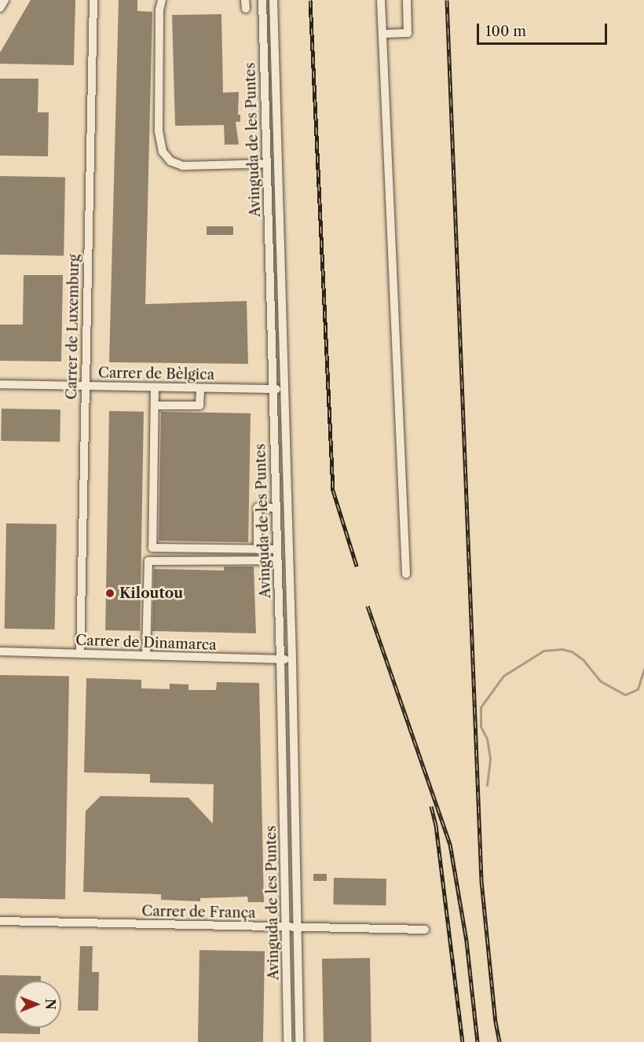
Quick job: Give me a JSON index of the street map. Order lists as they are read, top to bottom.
{
  "streets": {
    "street": [
      "Avinguda de les Puntes",
      "Carrer de Luxemburg",
      "Carrer de Bèlgica",
      "Carrer de Dinamarca",
      "Carrer de França"
    ]
  },
  "crossings": [
    ["Avinguda de les Puntes", "Carrer de Bèlgica"],
    ["Avinguda de les Puntes", "Carrer de Dinamarca"],
    ["Avinguda de les Puntes", "Carrer de França"],
    ["Carrer de Luxemburg", "Carrer de Bèlgica"],
    ["Carrer de Luxemburg", "Carrer de Dinamarca"]
  ],
  "places": ["Kiloutou"],
  "scale_bar": "100 m",
  "north": "right"
}
